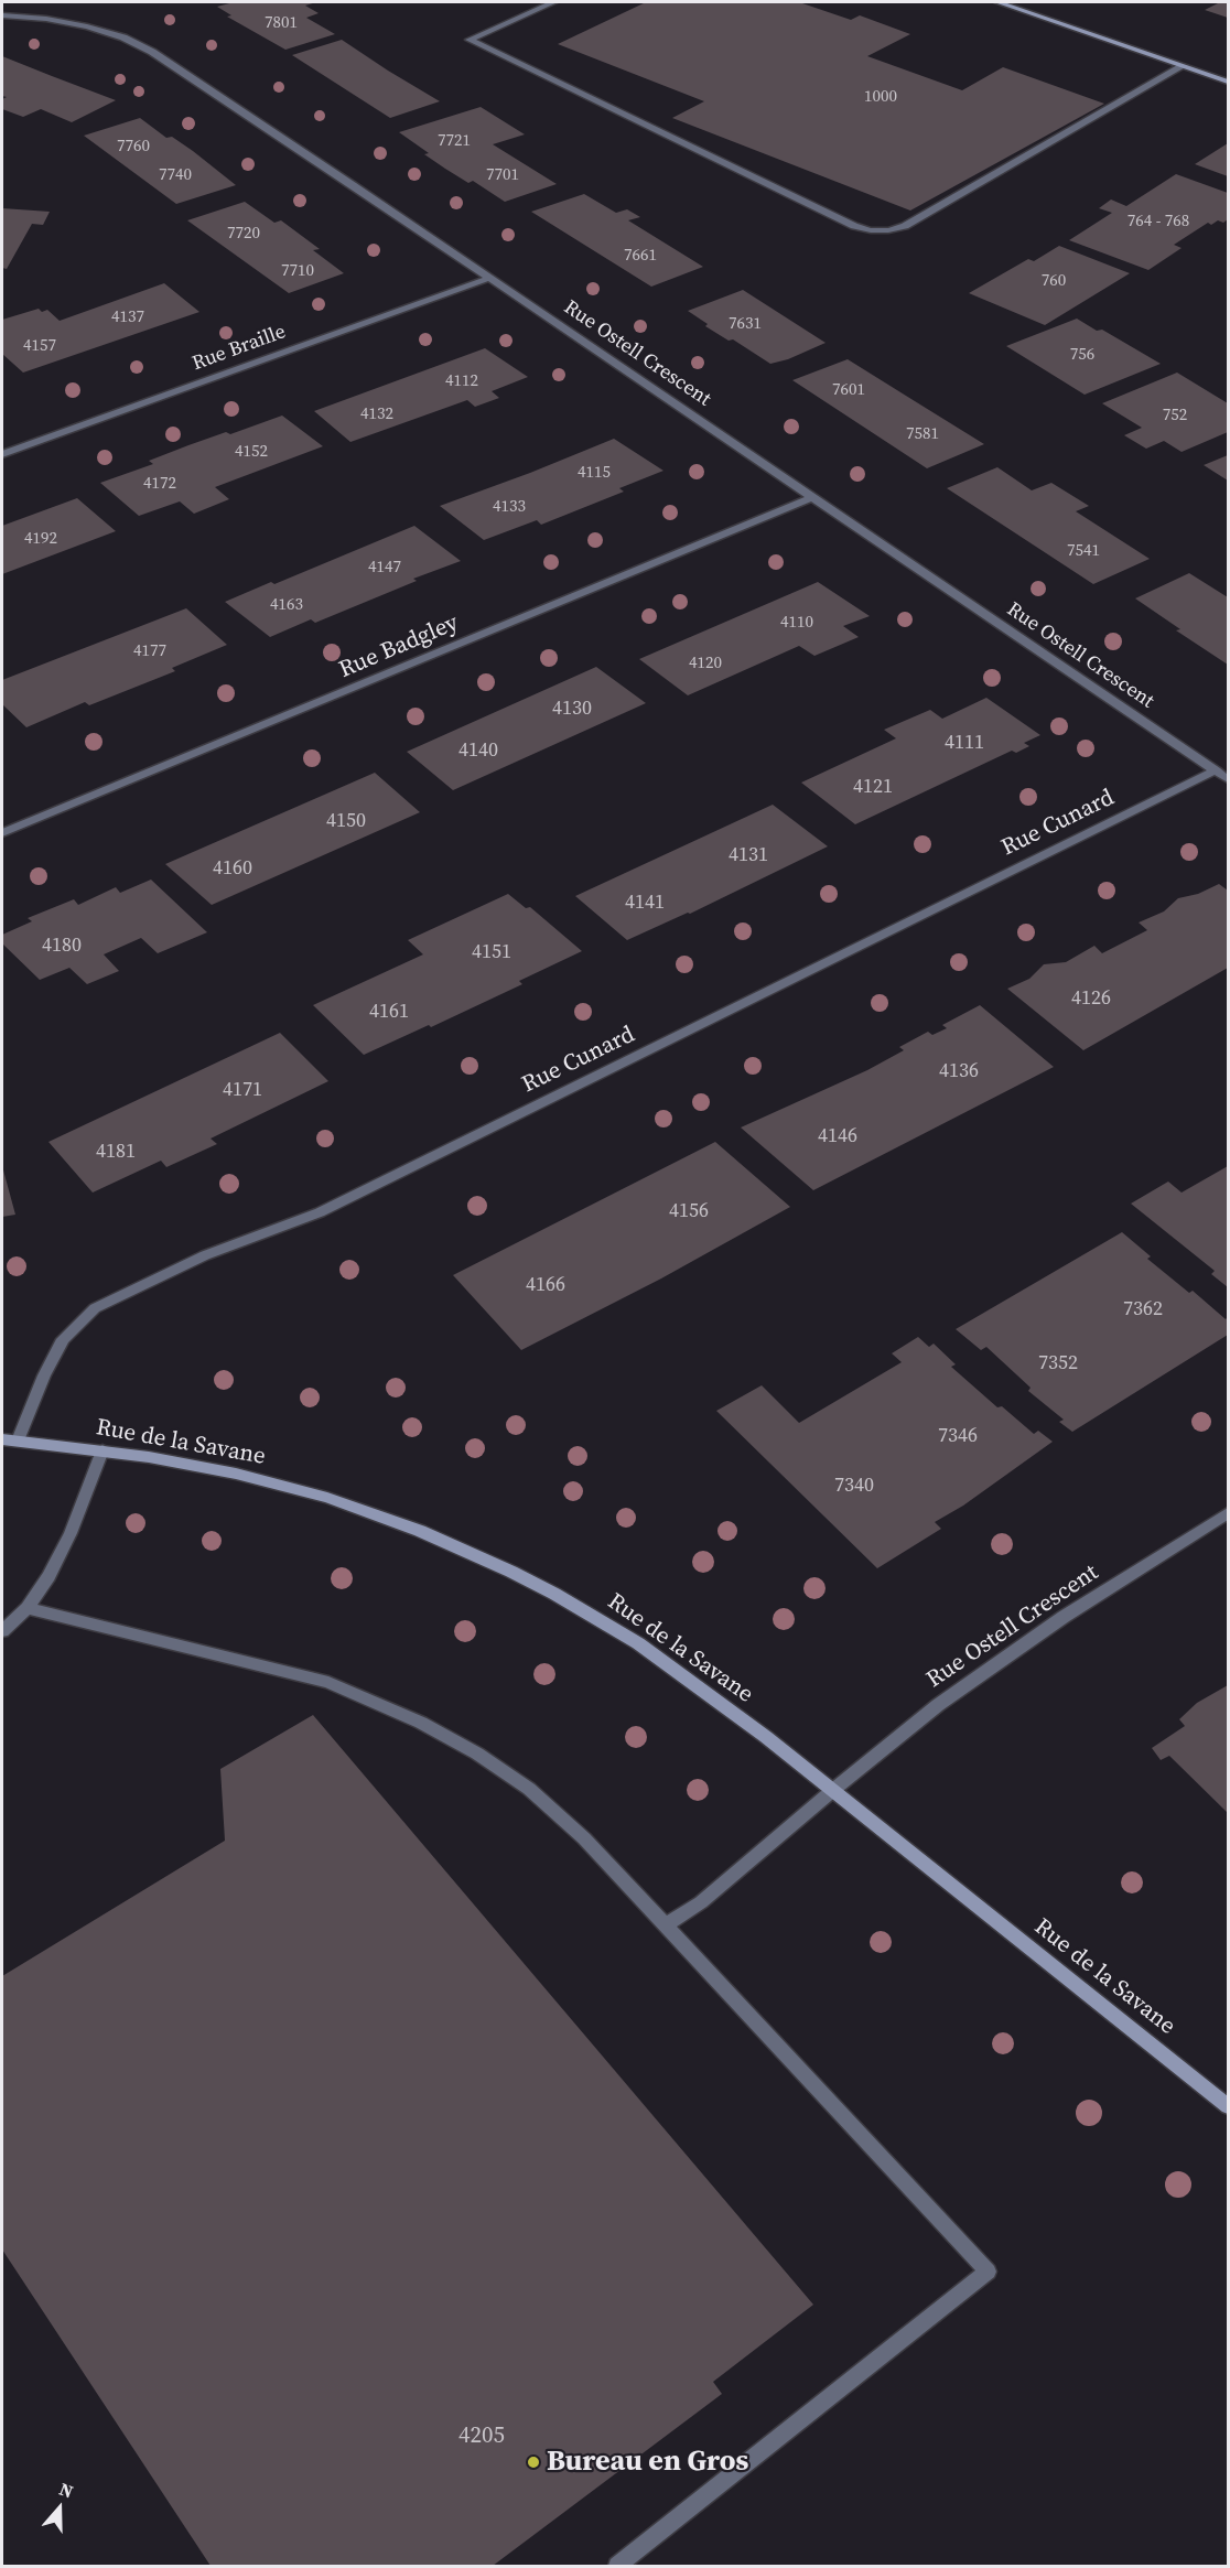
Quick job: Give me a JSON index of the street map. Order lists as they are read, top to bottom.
{
  "streets": {
    "street": [
      "Rue Braille",
      "Rue Ostell Crescent",
      "Rue Badgley",
      "Rue Cunard",
      "Rue de la Savane"
    ]
  },
  "crossings": [
    ["Rue Braille", "Rue Ostell Crescent"],
    ["Rue Ostell Crescent", "Rue Badgley"],
    ["Rue Ostell Crescent", "Rue Cunard"],
    ["Rue Ostell Crescent", "Rue de la Savane"],
    ["Rue Cunard", "Rue de la Savane"]
  ],
  "places": ["Bureau en Gros"],
  "house_numbers": [
    "7801",
    "1000",
    "7721",
    "7760",
    "7740",
    "7701",
    "764 - 768",
    "7720",
    "7661",
    "7710",
    "760",
    "4137",
    "7631",
    "4157",
    "756",
    "4112",
    "7601",
    "4132",
    "752",
    "7581",
    "4152",
    "4115",
    "4172",
    "4133",
    "4192",
    "7541",
    "4147",
    "4163",
    "4110",
    "4177",
    "4120",
    "4130",
    "4111",
    "4140",
    "4121",
    "4150",
    "4131",
    "4160",
    "4141",
    "4180",
    "4151",
    "4126",
    "4161",
    "4136",
    "4171",
    "4146",
    "4181",
    "4156",
    "4166",
    "7362",
    "7352",
    "7346",
    "7340",
    "4205"
  ],
  "north": "top"
}
